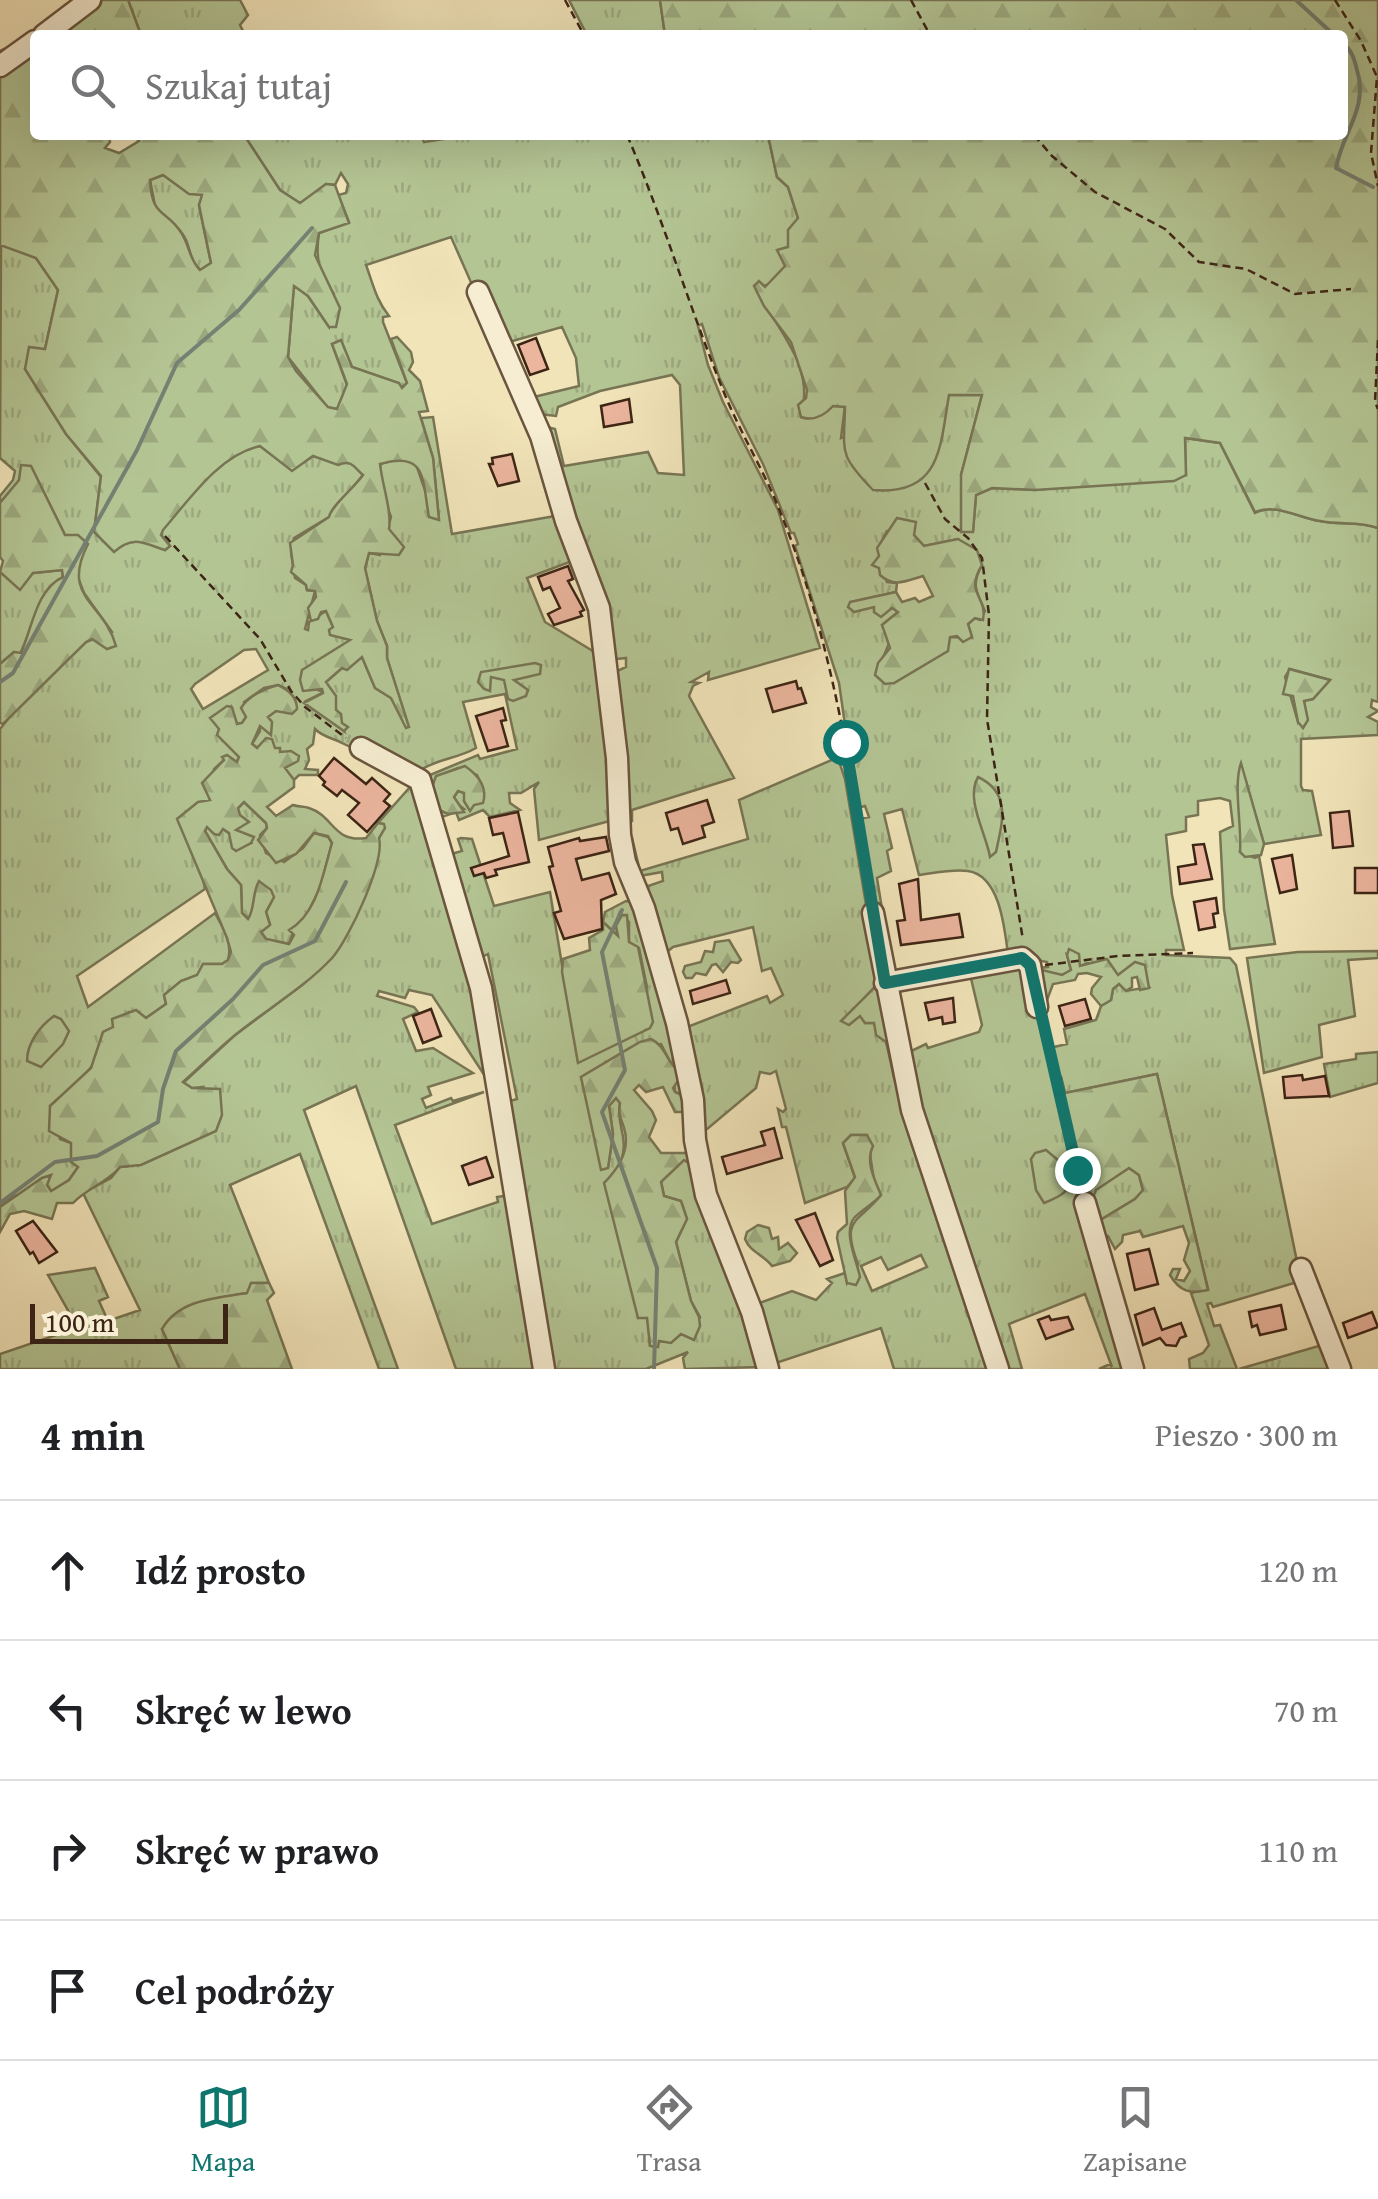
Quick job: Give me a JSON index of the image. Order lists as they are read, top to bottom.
{
  "scale_bar": "100 m",
  "page": {
    "search": "Szukaj tutaj",
    "scale": "100 m",
    "heading": ["4 min", "Pieszo · 300 m"],
    "list": [
      ["Idź prosto", "120 m"],
      ["Skręć w lewo", "70 m"],
      ["Skręć w prawo", "110 m"],
      "Cel podróży"
    ],
    "nav": ["Mapa", "Trasa", "Zapisane"]
  }
}
